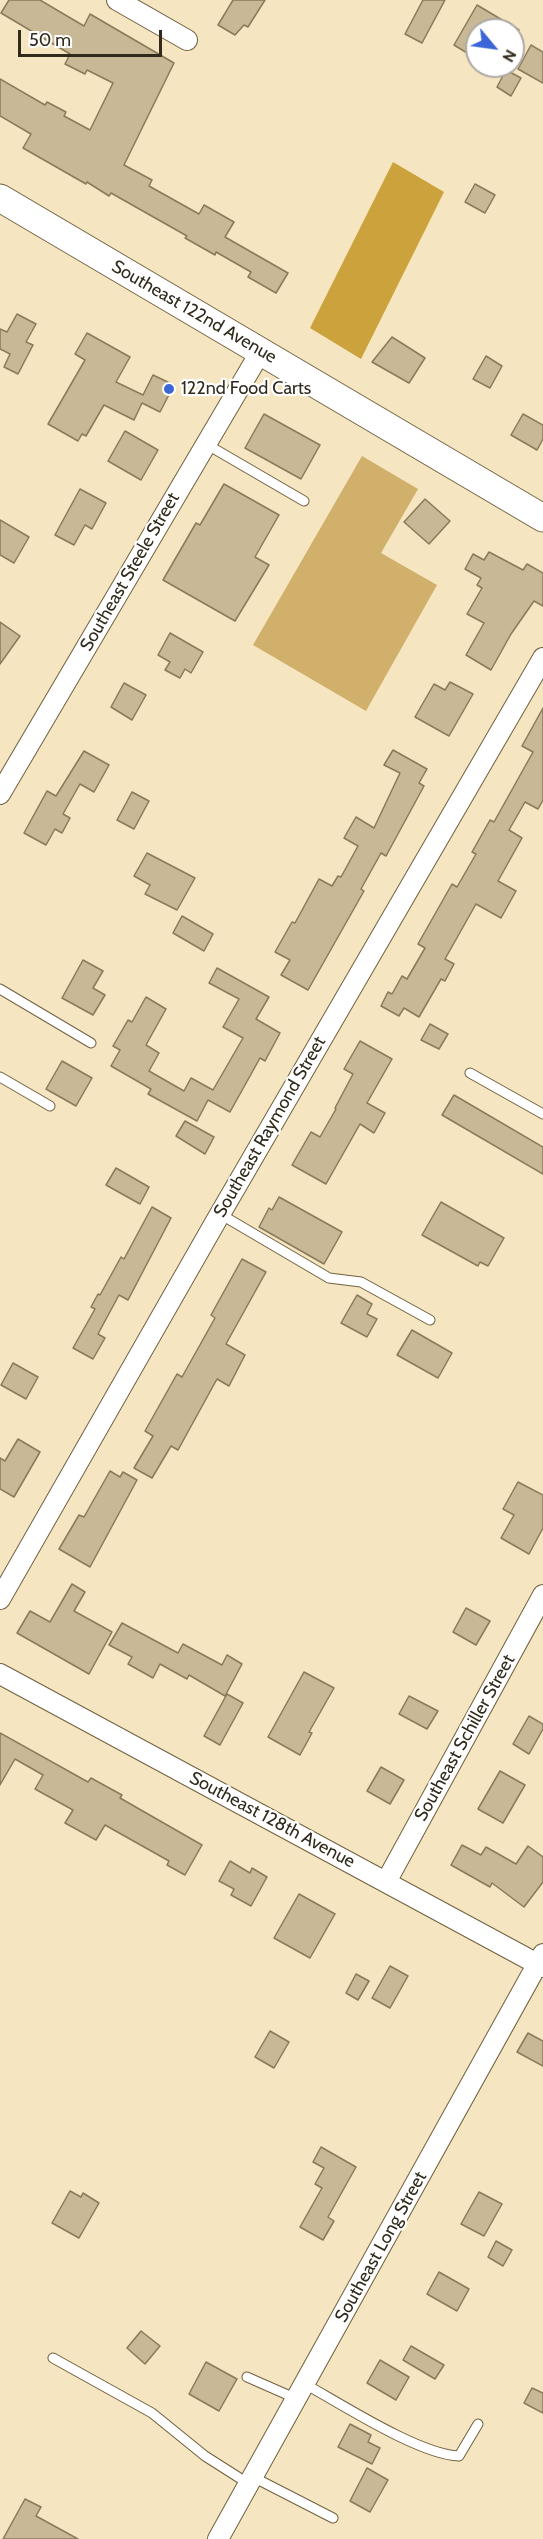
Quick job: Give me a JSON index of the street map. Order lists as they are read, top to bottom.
{
  "streets": {
    "main road": ["Southeast 122nd Avenue"],
    "street": [
      "Southeast Steele Street",
      "Southeast Raymond Street",
      "Southeast Schiller Street",
      "Southeast 128th Avenue",
      "Southeast Long Street"
    ]
  },
  "crossings": [
    ["Southeast 122nd Avenue", "Southeast Steele Street"],
    ["Southeast Schiller Street", "Southeast 128th Avenue"],
    ["Southeast 128th Avenue", "Southeast Long Street"]
  ],
  "places": ["122nd Food Carts"],
  "scale_bar": "50 m",
  "north": "bottom right"
}
